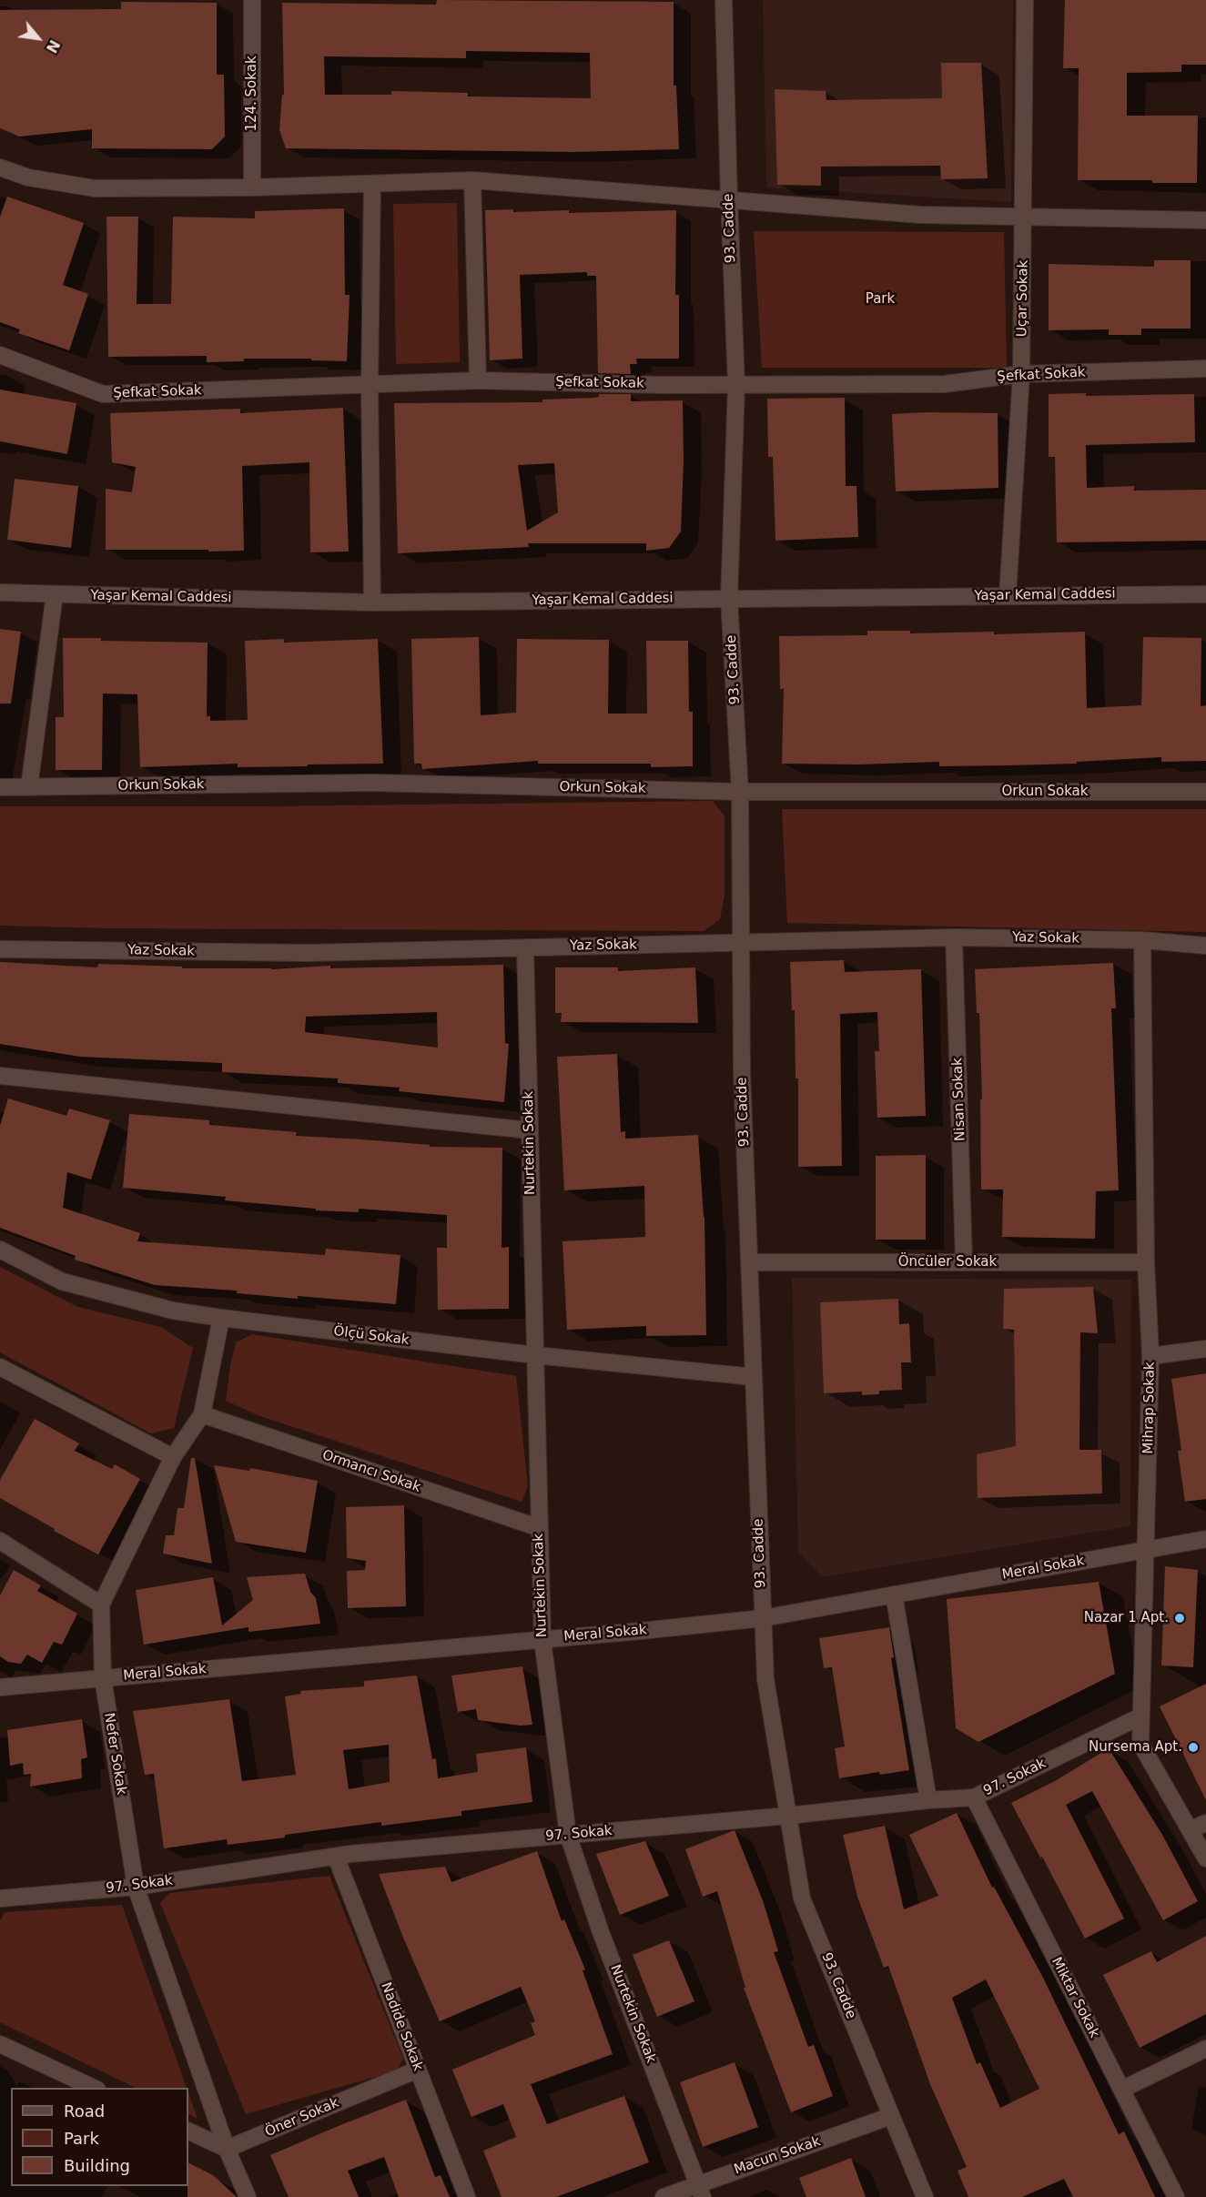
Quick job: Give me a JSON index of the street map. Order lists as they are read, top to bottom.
{
  "streets": {
    "street": [
      "124. Sokak",
      "93. Cadde",
      "Uçar Sokak",
      "Şefkat Sokak",
      "Yaşar Kemal Caddesi",
      "Orkun Sokak",
      "Yaz Sokak",
      "Nisan Sokak",
      "Nurtekin Sokak",
      "Öncüler Sokak",
      "Ölçü Sokak",
      "Mihrap Sokak",
      "Ormancı Sokak",
      "Meral Sokak",
      "Nefer Sokak",
      "97. Sokak",
      "Miktar Sokak",
      "Nadide Sokak",
      "Öner Sokak",
      "Macun Sokak"
    ]
  },
  "crossings": [
    ["93. Cadde", "Şefkat Sokak"],
    ["93. Cadde", "Yaşar Kemal Caddesi"],
    ["93. Cadde", "Orkun Sokak"],
    ["93. Cadde", "Yaz Sokak"],
    ["93. Cadde", "Öncüler Sokak"],
    ["93. Cadde", "Ölçü Sokak"],
    ["93. Cadde", "Meral Sokak"],
    ["93. Cadde", "97. Sokak"],
    ["93. Cadde", "Macun Sokak"],
    ["Uçar Sokak", "Şefkat Sokak"],
    ["Uçar Sokak", "Yaşar Kemal Caddesi"],
    ["Yaz Sokak", "Nisan Sokak"],
    ["Yaz Sokak", "Nurtekin Sokak"],
    ["Yaz Sokak", "Mihrap Sokak"],
    ["Nisan Sokak", "Öncüler Sokak"],
    ["Nurtekin Sokak", "Ölçü Sokak"],
    ["Nurtekin Sokak", "Ormancı Sokak"],
    ["Nurtekin Sokak", "Meral Sokak"],
    ["Nurtekin Sokak", "97. Sokak"],
    ["Nurtekin Sokak", "Macun Sokak"],
    ["Öncüler Sokak", "Mihrap Sokak"],
    ["Ölçü Sokak", "Nefer Sokak"],
    ["Mihrap Sokak", "Meral Sokak"],
    ["Mihrap Sokak", "97. Sokak"],
    ["Ormancı Sokak", "Nefer Sokak"],
    ["Meral Sokak", "Nefer Sokak"],
    ["Nefer Sokak", "97. Sokak"],
    ["Nefer Sokak", "Öner Sokak"],
    ["97. Sokak", "Miktar Sokak"],
    ["97. Sokak", "Nadide Sokak"],
    ["Nadide Sokak", "Öner Sokak"]
  ],
  "parks": ["Park"],
  "places": ["Nazar 1 Apt.", "Nursema Apt."],
  "legend": ["Road", "Park", "Building"],
  "north": "bottom right"
}
